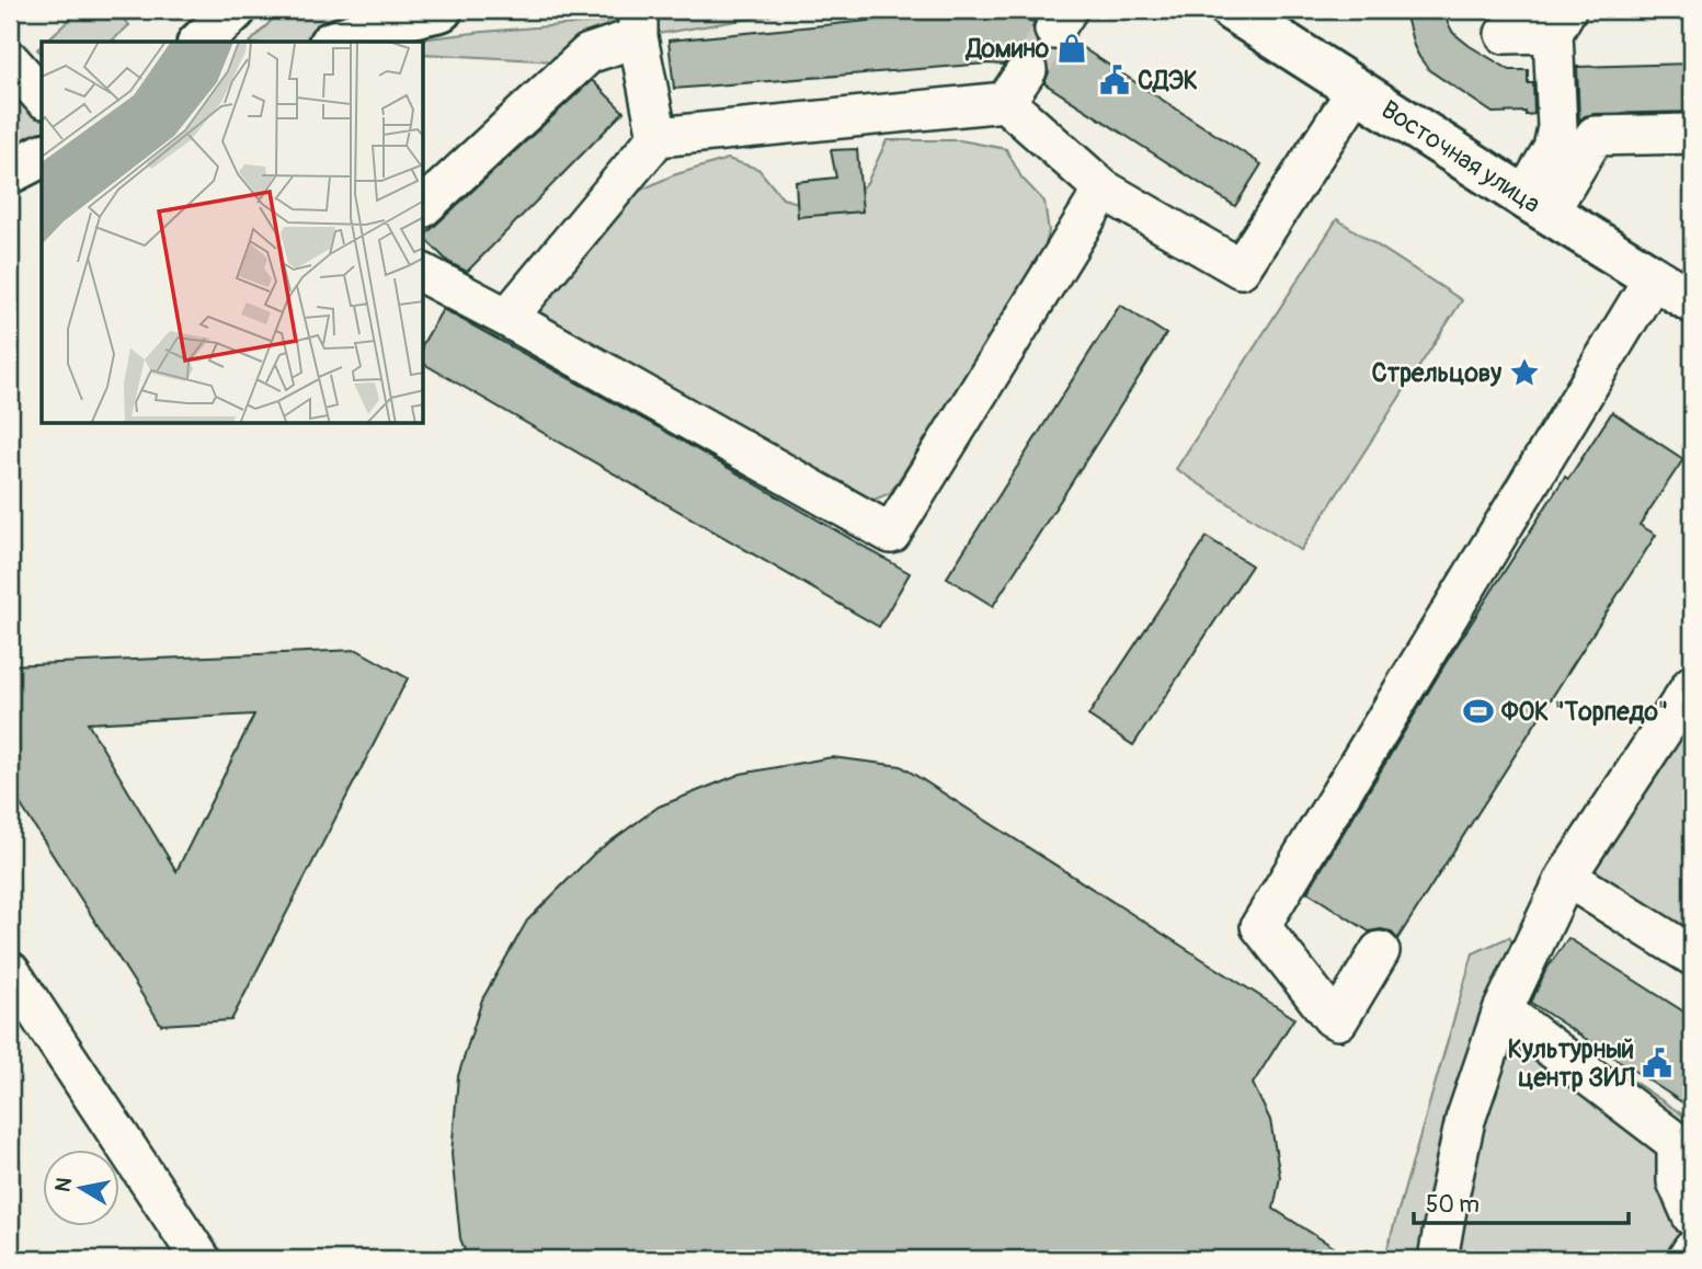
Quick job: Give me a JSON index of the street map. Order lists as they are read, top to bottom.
{
  "streets": {
    "main road": ["Восточная улица"]
  },
  "places": {
    "shop": ["Домино"],
    "public building": ["СДЭК", "Культурный центр ЗИЛ"],
    "place": ["Стрельцову"],
    "sports": ["ФОК \"Торпедо\""]
  },
  "scale_bar": "50 m",
  "north": "left"
}
